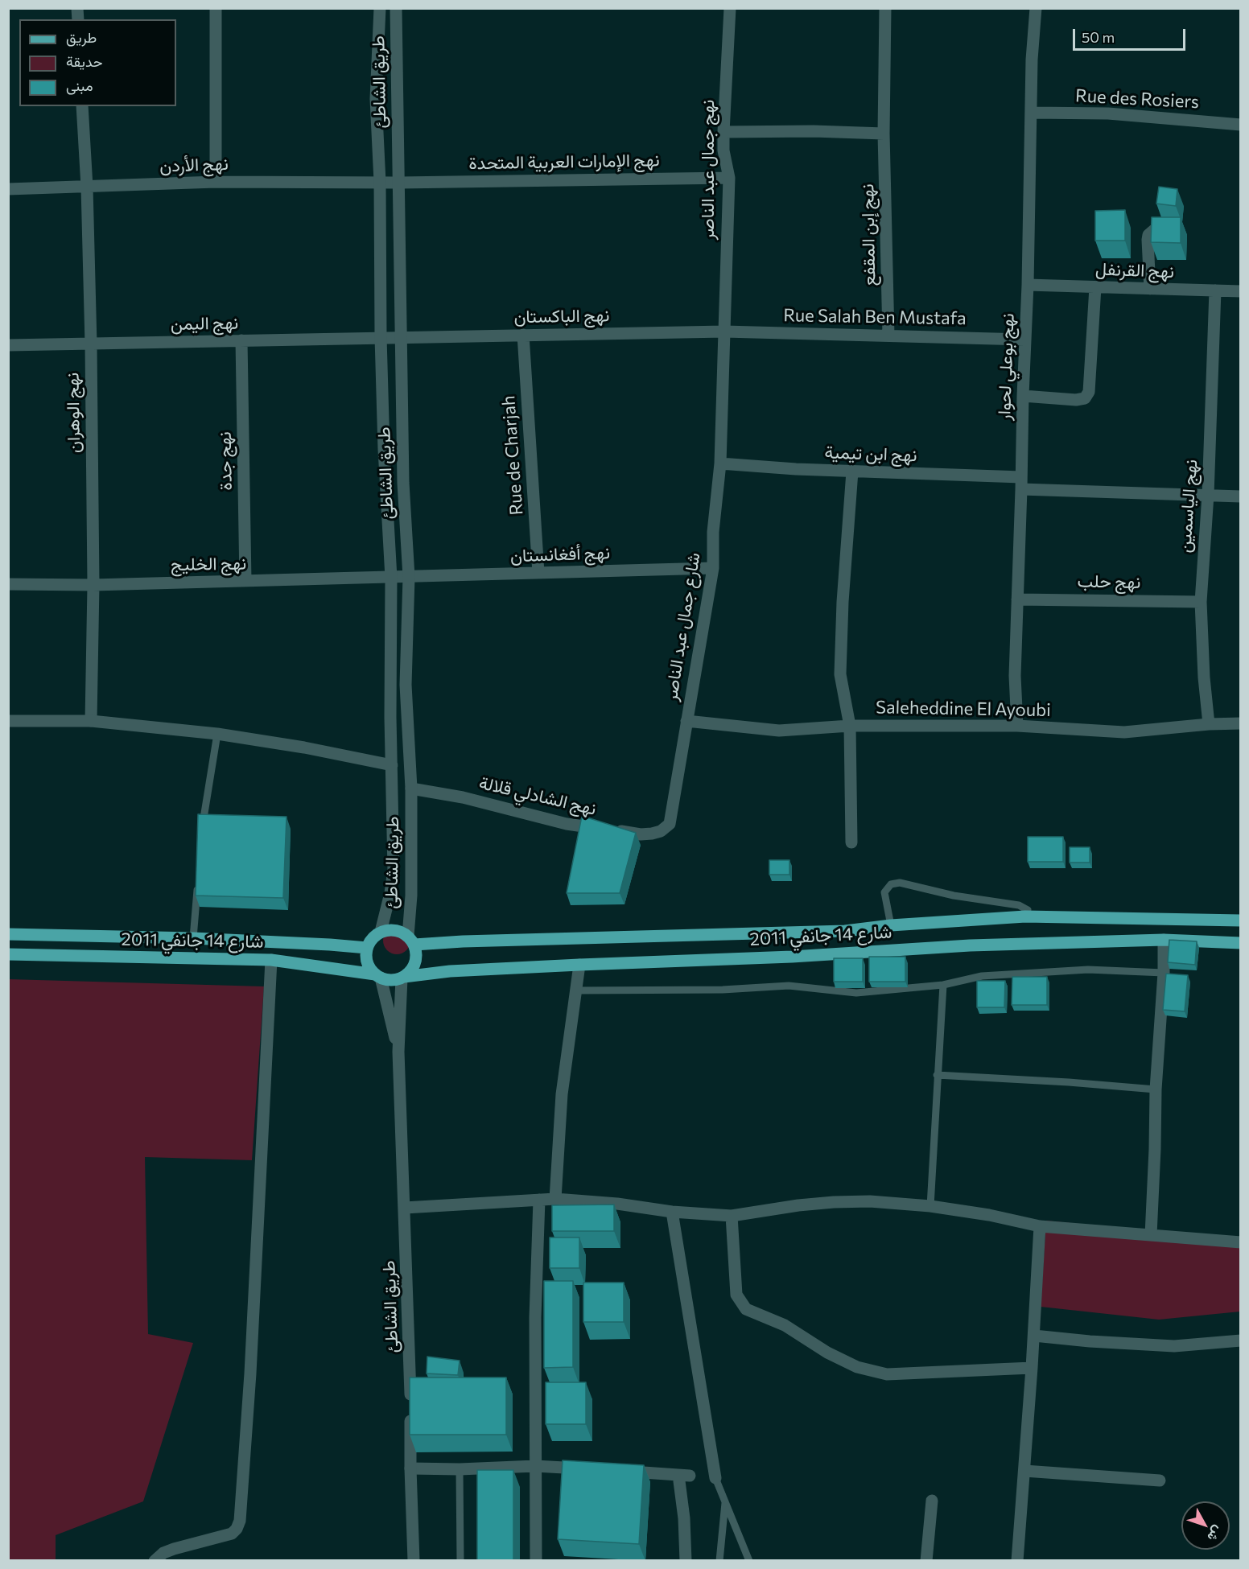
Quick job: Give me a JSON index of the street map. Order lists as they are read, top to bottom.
{
  "streets": {
    "main road": ["شارع 14 جانفي 2011"],
    "street": [
      "طريق الشاطئ",
      "Rue des Rosiers",
      "نهج الإمارات العربية المتحدة",
      "نهج الأردن",
      "نهج جمال عبد الناصر",
      "نهج إبن المقفع",
      "نهج القرنفل",
      "نهج الباكستان",
      "Rue Salah Ben Mustafa",
      "نهج اليمن",
      "نهج بوعلي لحوار",
      "نهج الوهران",
      "نهج ابن تيمية",
      "Rue de Charjah",
      "نهج جدة",
      "نهج الياسمين",
      "نهج أفغانستان",
      "نهج الخليج",
      "نهج حلب",
      "شارع جمال عبد الناصر",
      "Saleheddine El Ayoubi",
      "نهج الشادلي قلالة"
    ]
  },
  "crossings": [
    ["طريق الشاطئ", "نهج الإمارات العربية المتحدة"],
    ["طريق الشاطئ", "نهج الأردن"],
    ["طريق الشاطئ", "نهج الباكستان"],
    ["طريق الشاطئ", "نهج اليمن"],
    ["طريق الشاطئ", "نهج أفغانستان"],
    ["طريق الشاطئ", "نهج الخليج"],
    ["طريق الشاطئ", "نهج الشادلي قلالة"],
    ["طريق الشاطئ", "شارع 14 جانفي 2011"],
    ["Rue des Rosiers", "نهج بوعلي لحوار"],
    ["نهج الإمارات العربية المتحدة", "نهج الأردن"],
    ["نهج الإمارات العربية المتحدة", "نهج جمال عبد الناصر"],
    ["نهج الأردن", "نهج الوهران"],
    ["نهج جمال عبد الناصر", "نهج الباكستان"],
    ["نهج جمال عبد الناصر", "Rue Salah Ben Mustafa"],
    ["نهج جمال عبد الناصر", "شارع جمال عبد الناصر"],
    ["نهج إبن المقفع", "Rue Salah Ben Mustafa"],
    ["نهج القرنفل", "نهج بوعلي لحوار"],
    ["نهج القرنفل", "نهج الياسمين"],
    ["نهج الباكستان", "Rue Salah Ben Mustafa"],
    ["نهج الباكستان", "نهج اليمن"],
    ["نهج الباكستان", "Rue de Charjah"],
    ["نهج الباكستان", "شارع جمال عبد الناصر"],
    ["Rue Salah Ben Mustafa", "نهج بوعلي لحوار"],
    ["Rue Salah Ben Mustafa", "شارع جمال عبد الناصر"],
    ["نهج اليمن", "نهج الوهران"],
    ["نهج اليمن", "نهج جدة"],
    ["نهج بوعلي لحوار", "نهج ابن تيمية"],
    ["نهج بوعلي لحوار", "نهج حلب"],
    ["نهج بوعلي لحوار", "Saleheddine El Ayoubi"],
    ["نهج الوهران", "نهج الخليج"],
    ["نهج ابن تيمية", "نهج الياسمين"],
    ["نهج ابن تيمية", "شارع جمال عبد الناصر"],
    ["Rue de Charjah", "نهج أفغانستان"],
    ["نهج جدة", "نهج الخليج"],
    ["نهج الياسمين", "نهج حلب"],
    ["نهج الياسمين", "Saleheddine El Ayoubi"],
    ["نهج أفغانستان", "نهج الخليج"],
    ["نهج أفغانستان", "شارع جمال عبد الناصر"],
    ["شارع جمال عبد الناصر", "Saleheddine El Ayoubi"],
    ["شارع جمال عبد الناصر", "نهج الشادلي قلالة"]
  ],
  "legend": ["طريق", "حديقة", "مبنى"],
  "scale_bar": "50 m",
  "north": "bottom right"
}
